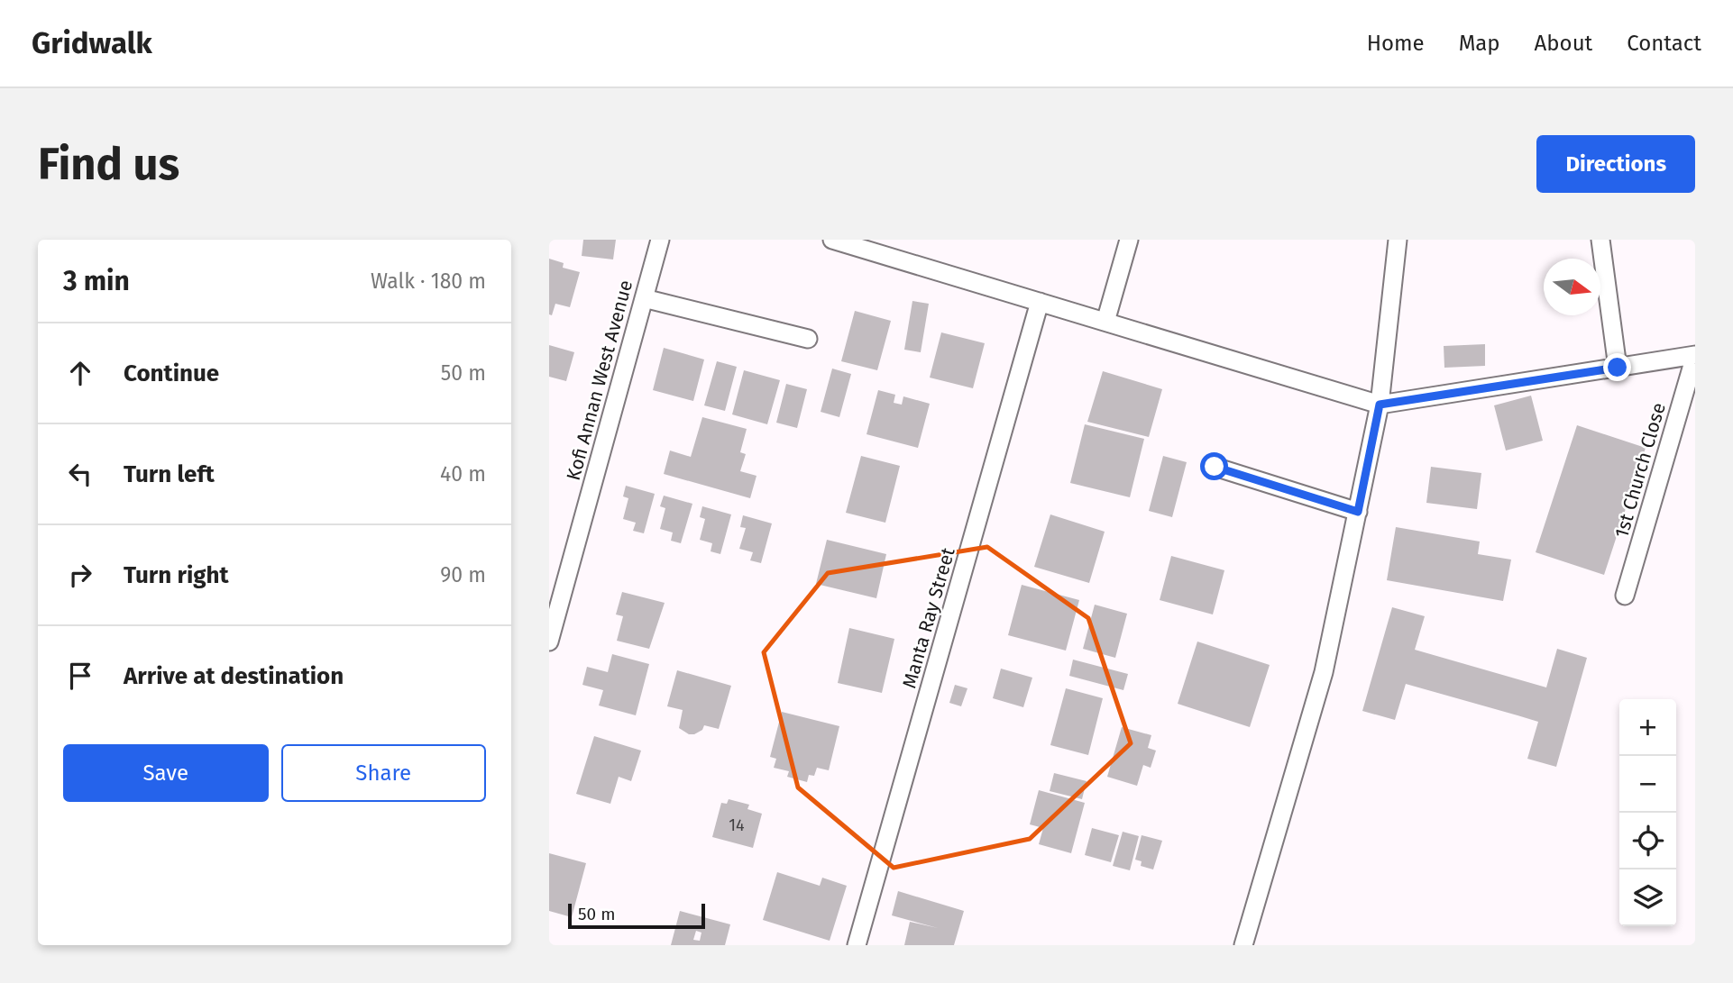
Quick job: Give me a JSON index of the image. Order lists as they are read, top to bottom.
{
  "streets": {
    "street": ["Kofi Annan West Avenue", "1st Church Close", "Manta Ray Street"]
  },
  "house_numbers": ["14"],
  "scale_bar": "50 m",
  "north": "right",
  "page": {
    "header": "Gridwalk",
    "nav": [
      "Home",
      "Map",
      "About",
      "Contact"
    ],
    "buttons": [
      "Directions",
      ["Save", "Share"]
    ],
    "title": "Find us",
    "heading": ["3 min", "Walk · 180 m"],
    "list": [
      ["Continue", "50 m"],
      ["Turn left", "40 m"],
      ["Turn right", "90 m"],
      "Arrive at destination"
    ],
    "map_buttons": ["+", "−"],
    "scale": "50 m"
  }
}
